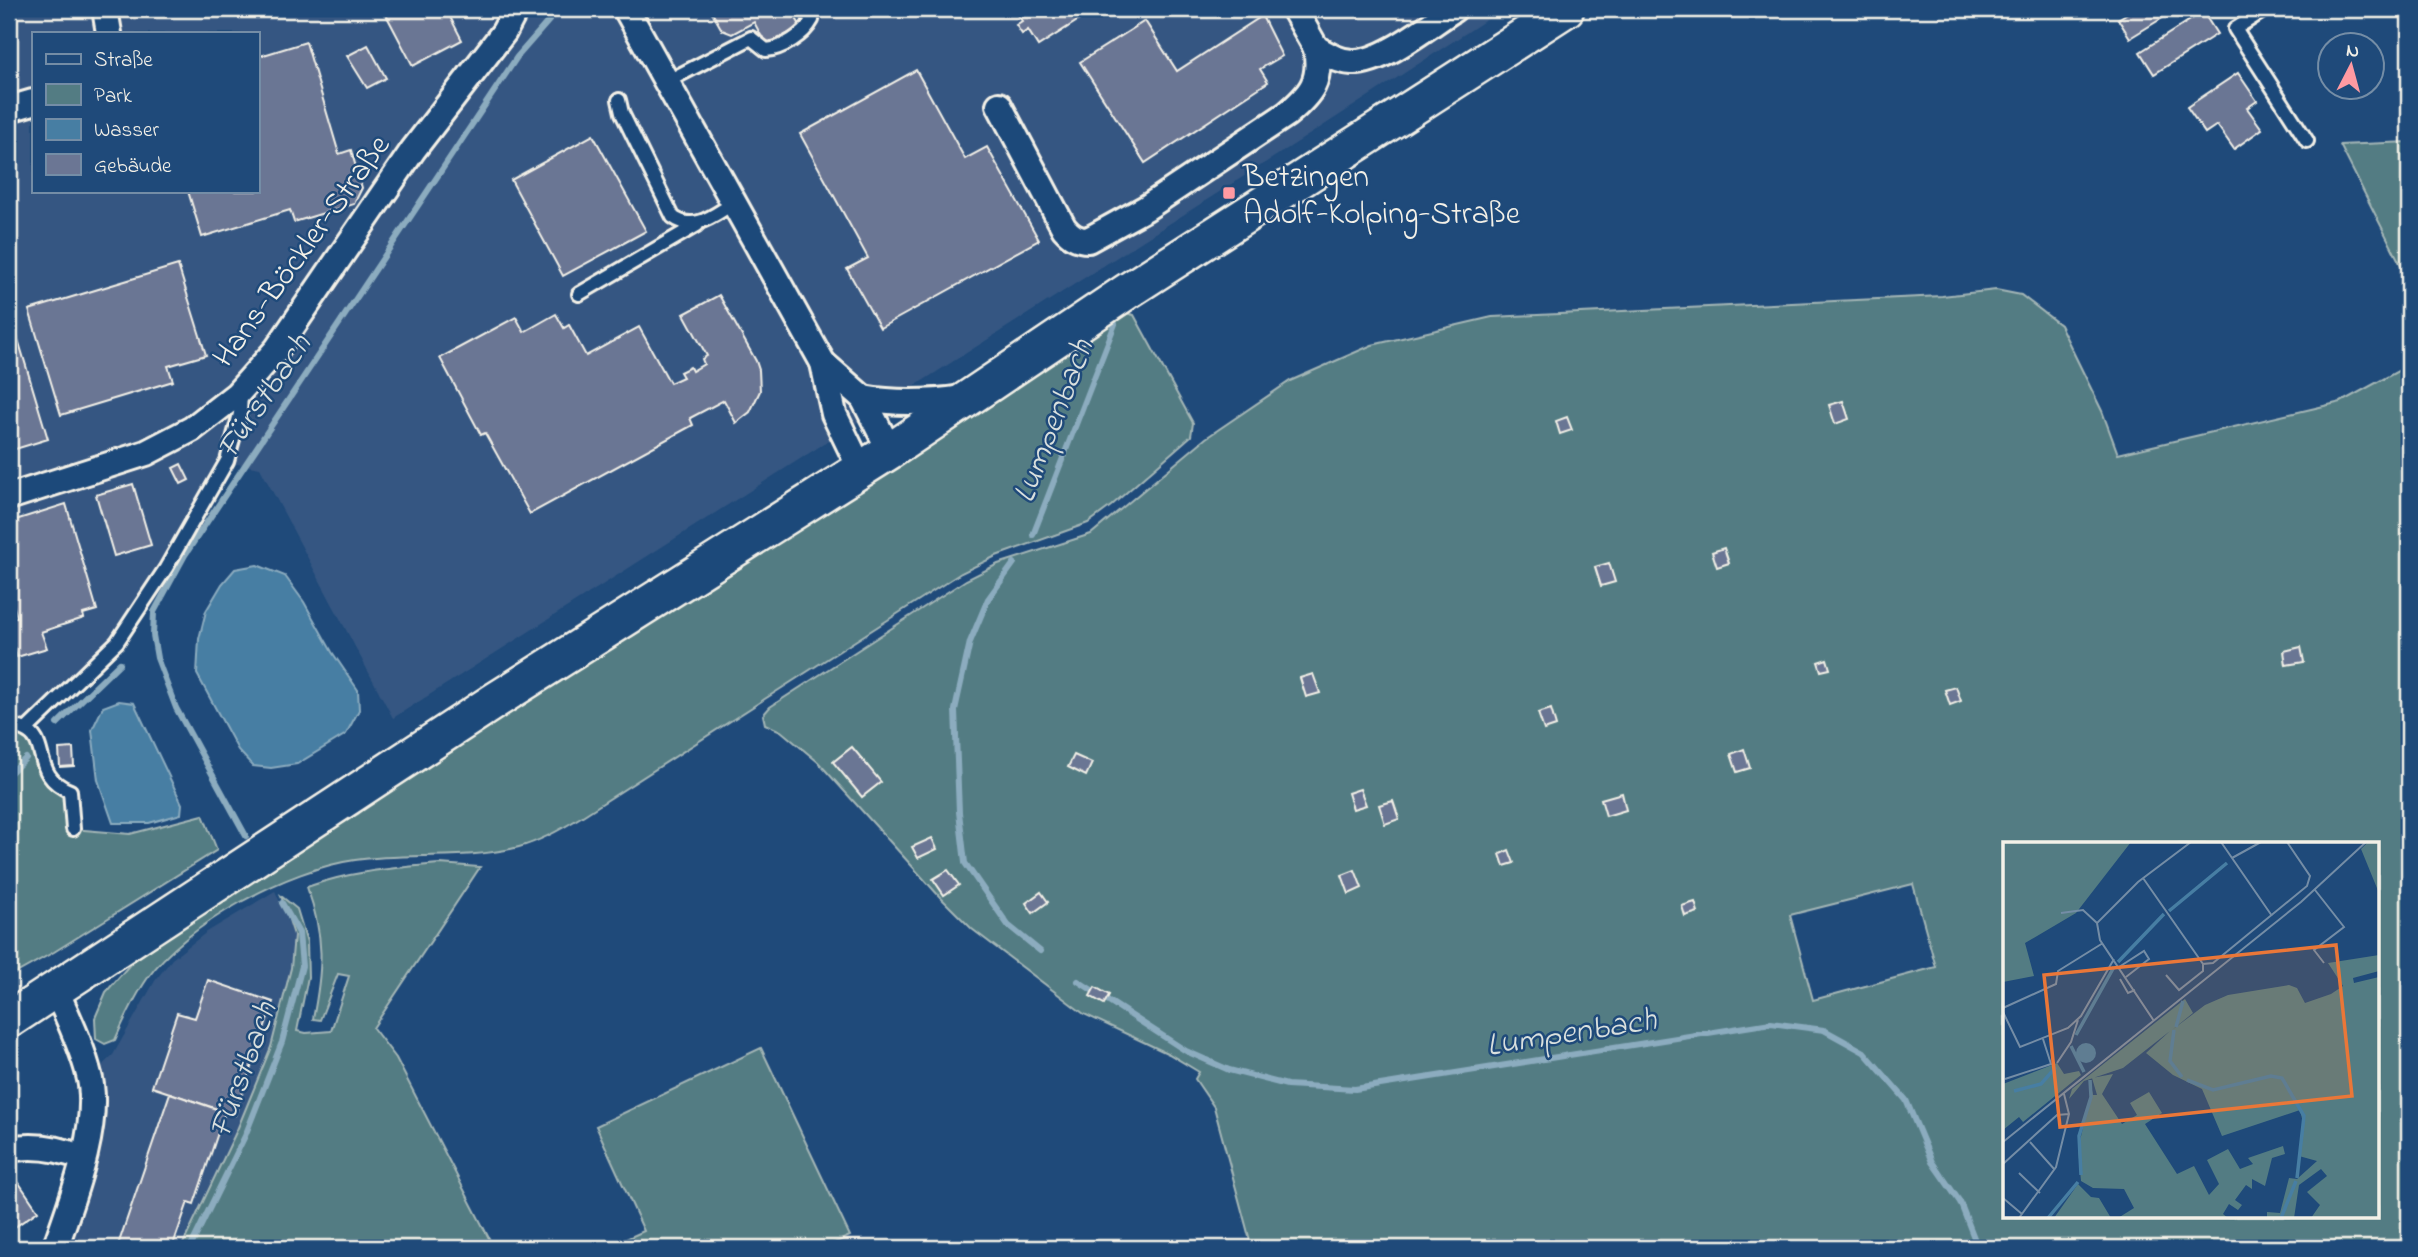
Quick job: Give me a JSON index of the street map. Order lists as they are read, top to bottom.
{
  "streets": {
    "street": ["Hans-Böckler-Straße"]
  },
  "water": ["Fürstbach", "Lumpenbach"],
  "places": {
    "transit": ["Betzingen Adolf-Kolping-Straße"]
  },
  "legend": [
    "Straße",
    "Park",
    "Wasser",
    "Gebäude"
  ],
  "north": "top"
}
